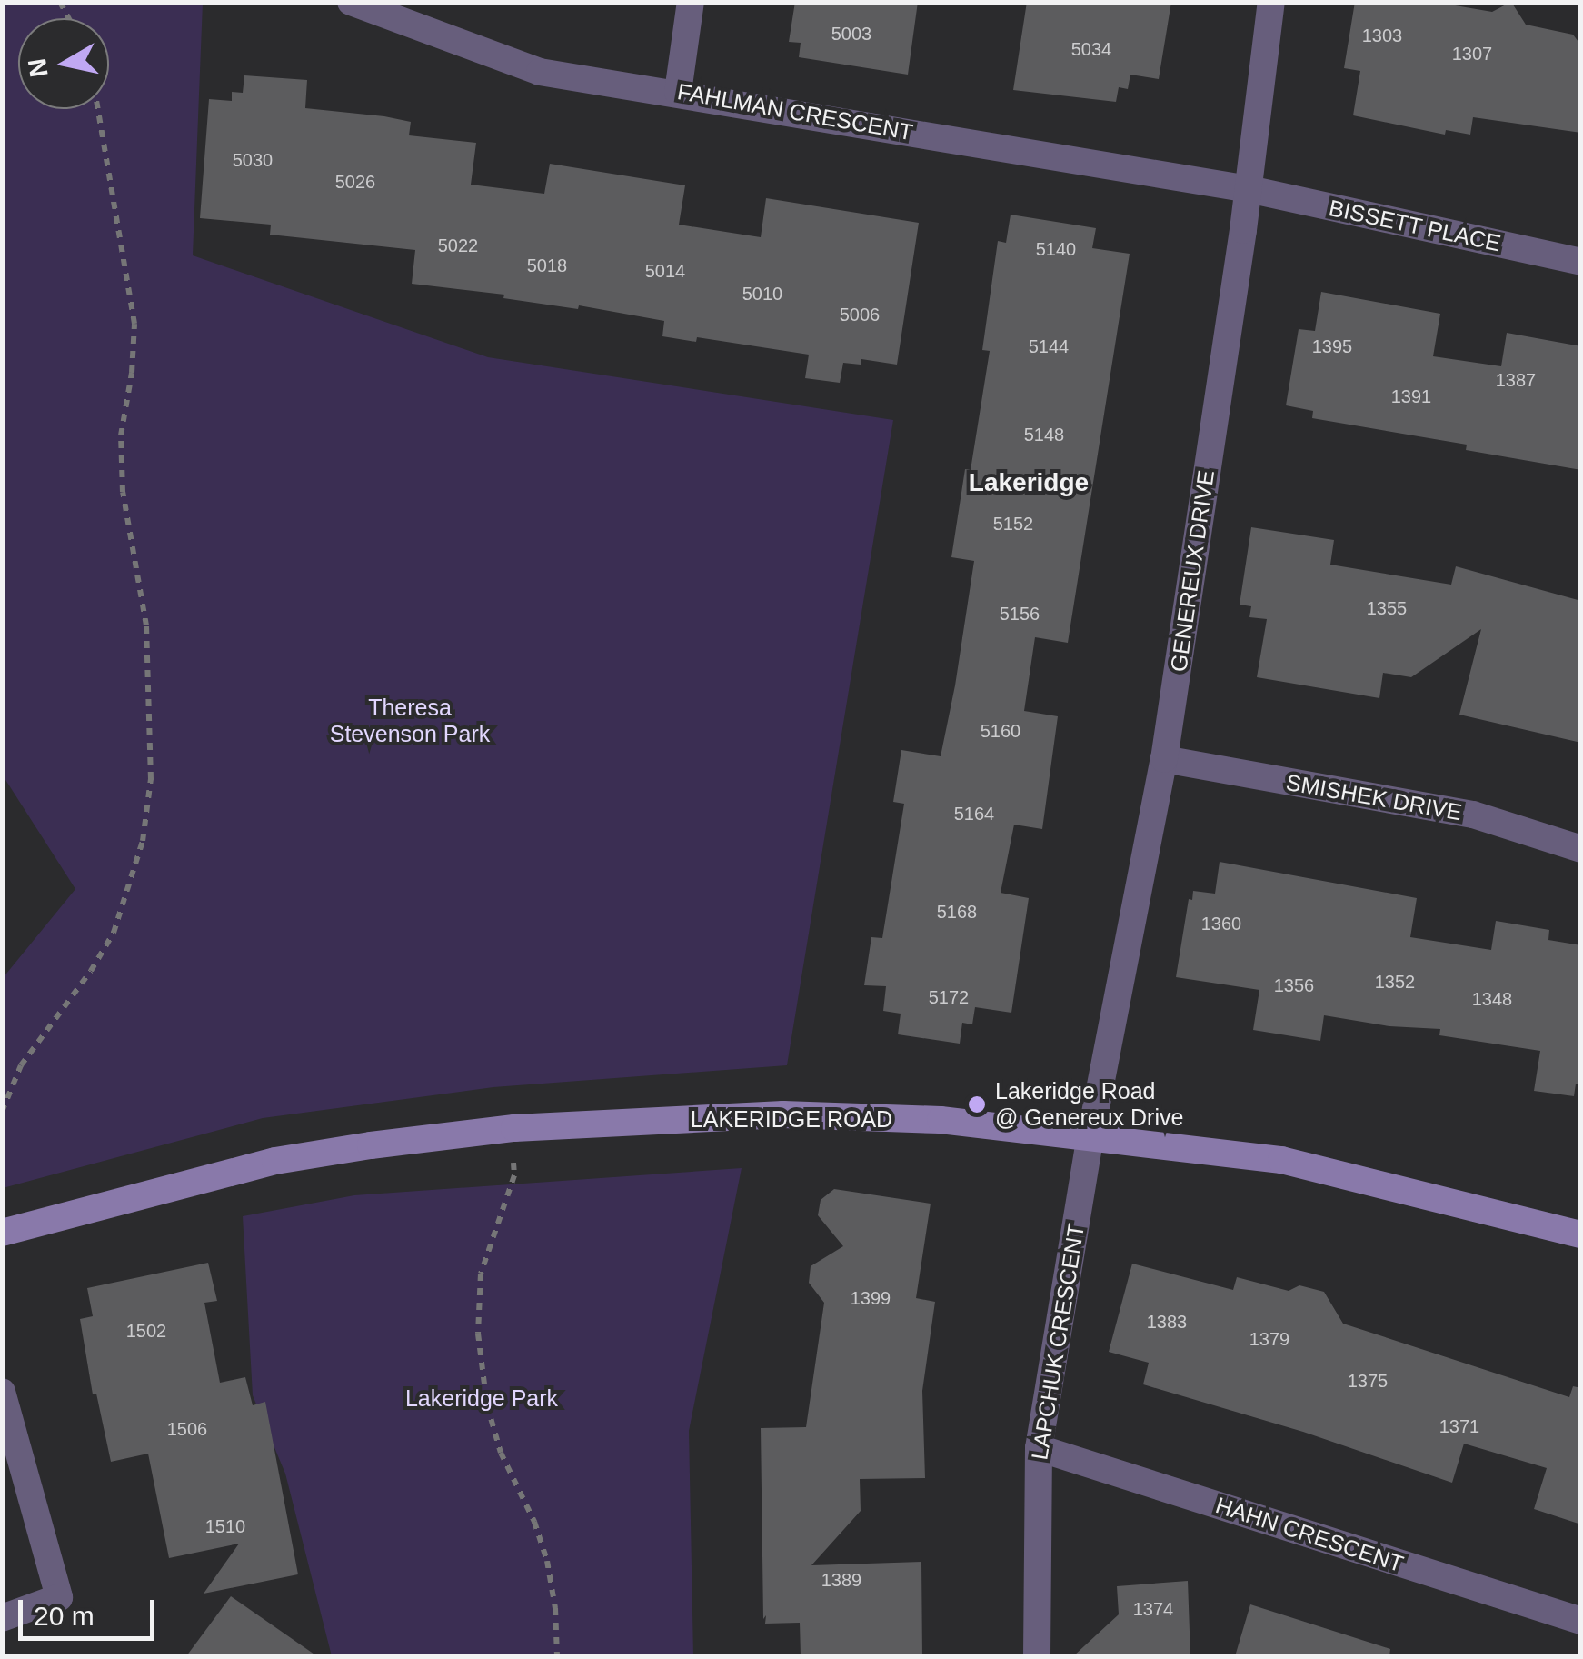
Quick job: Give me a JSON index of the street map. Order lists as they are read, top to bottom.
{
  "streets": {
    "street": [
      "FAHLMAN CRESCENT",
      "BISSETT PLACE",
      "GENEREUX DRIVE",
      "SMISHEK DRIVE",
      "LAKERIDGE ROAD",
      "LAPCHUK CRESCENT",
      "HAHN CRESCENT"
    ]
  },
  "crossings": [
    ["FAHLMAN CRESCENT", "BISSETT PLACE"],
    ["FAHLMAN CRESCENT", "GENEREUX DRIVE"],
    ["BISSETT PLACE", "GENEREUX DRIVE"],
    ["GENEREUX DRIVE", "SMISHEK DRIVE"],
    ["GENEREUX DRIVE", "LAKERIDGE ROAD"],
    ["GENEREUX DRIVE", "LAPCHUK CRESCENT"],
    ["LAKERIDGE ROAD", "LAPCHUK CRESCENT"],
    ["LAPCHUK CRESCENT", "HAHN CRESCENT"]
  ],
  "districts": ["Lakeridge"],
  "parks": ["Theresa Stevenson Park", "Lakeridge Park"],
  "places": ["Lakeridge Road @ Genereux Drive"],
  "house_numbers": [
    "5003",
    "1303",
    "5034",
    "1307",
    "5030",
    "5026",
    "5022",
    "5140",
    "5018",
    "5014",
    "5010",
    "5006",
    "5144",
    "1395",
    "1387",
    "1391",
    "5148",
    "5152",
    "1355",
    "5156",
    "5160",
    "5164",
    "5168",
    "1360",
    "1352",
    "1356",
    "5172",
    "1348",
    "1399",
    "1383",
    "1502",
    "1379",
    "1375",
    "1371",
    "1506",
    "1510",
    "1389",
    "1374"
  ],
  "scale_bar": "20 m",
  "north": "left"
}
